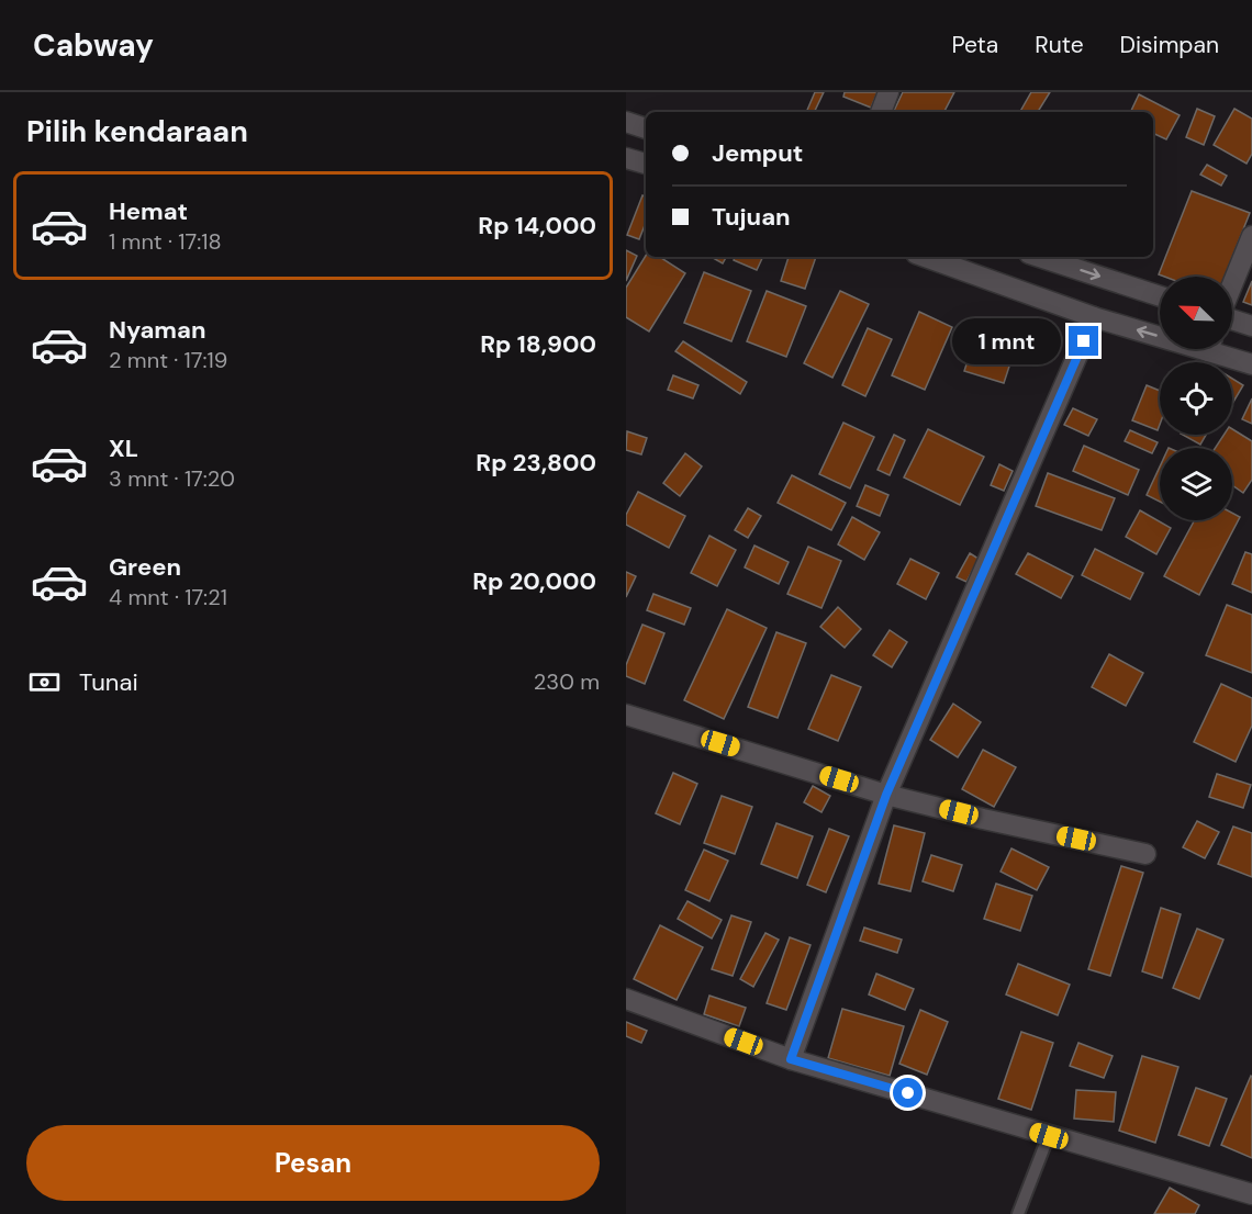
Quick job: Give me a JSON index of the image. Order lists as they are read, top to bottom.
{
  "north": "top left",
  "page": {
    "header": "Cabway",
    "nav": ["Peta", "Rute", "Disimpan"],
    "heading": "Pilih kendaraan",
    "banner": ["Jemput", "Tujuan"],
    "list": [
      {
        "name": "Hemat",
        "note": "1 mnt · 17:18",
        "value": "Rp 14,000"
      },
      {
        "name": "Nyaman",
        "note": "2 mnt · 17:19",
        "value": "Rp 18,900"
      },
      {
        "name": "XL",
        "note": "3 mnt · 17:20",
        "value": "Rp 23,800"
      },
      {
        "name": "Green",
        "note": "4 mnt · 17:21",
        "value": "Rp 20,000"
      }
    ],
    "bubble": "1 mnt",
    "pay": ["Tunai", "230 m"],
    "buttons": "Pesan"
  }
}
